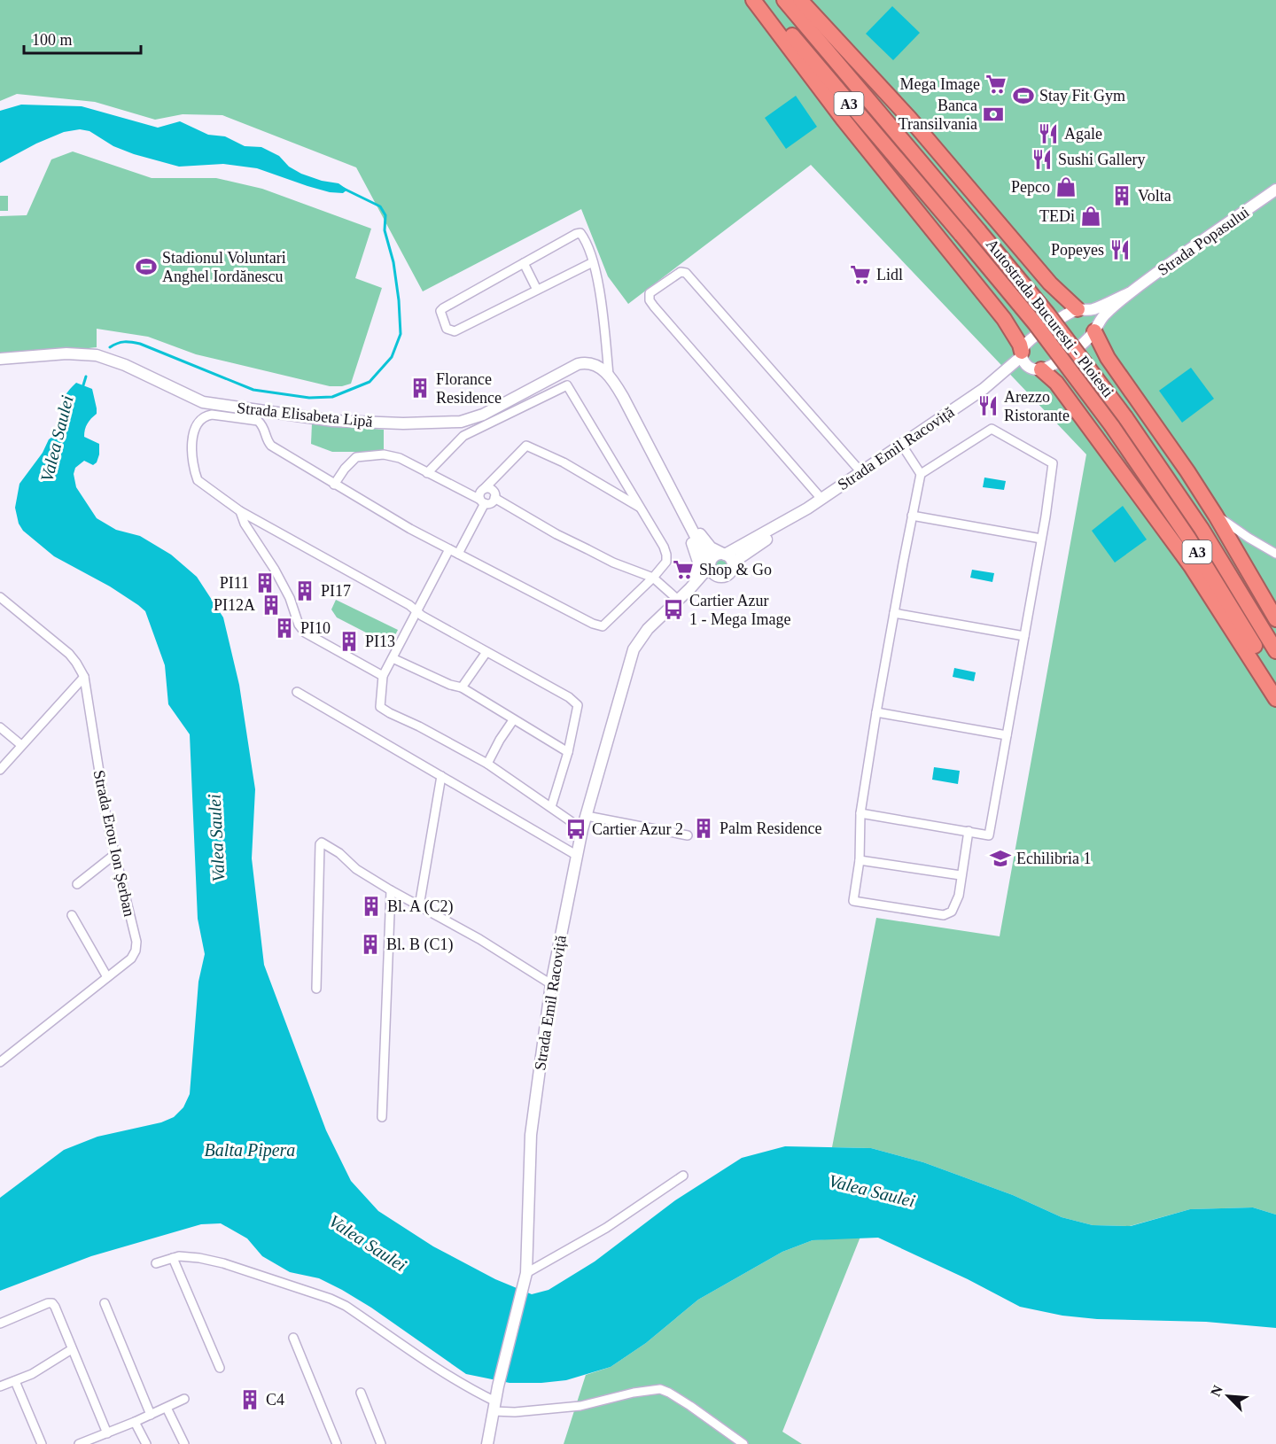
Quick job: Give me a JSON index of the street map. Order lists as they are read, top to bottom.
{
  "streets": {
    "highway": ["A3", "Autostrada Bucuresti - Ploiesti"],
    "street": [
      "Strada Popasului",
      "Strada Elisabeta Lipă",
      "Strada Emil Racoviță",
      "Strada Erou Ion Șerban"
    ]
  },
  "crossings": [
    ["Strada Popasului", "Strada Emil Racoviță"]
  ],
  "water": ["Valea Saulei", "Balta Pipera"],
  "places": {
    "supermarket": ["Mega Image", "Lidl", "Shop & Go"],
    "sports": ["Stay Fit Gym", "Stadionul Voluntari Anghel Iordănescu"],
    "bank": ["Banca Transilvania"],
    "restaurant": [
      "Agale",
      "Sushi Gallery",
      "Popeyes",
      "Arezzo Ristorante"
    ],
    "shop": ["Pepco", "TEDi"],
    "building": [
      "Volta",
      "Florance Residence",
      "PI11",
      "PI17",
      "PI12A",
      "PI10",
      "PI13",
      "Palm Residence",
      "Bl. A (C2)",
      "Bl. B (C1)",
      "C4"
    ],
    "bus stop": ["Cartier Azur 1 - Mega Image", "Cartier Azur 2"],
    "school or university": ["Echilibria 1"]
  },
  "scale_bar": "100 m",
  "north": "top left"
}
